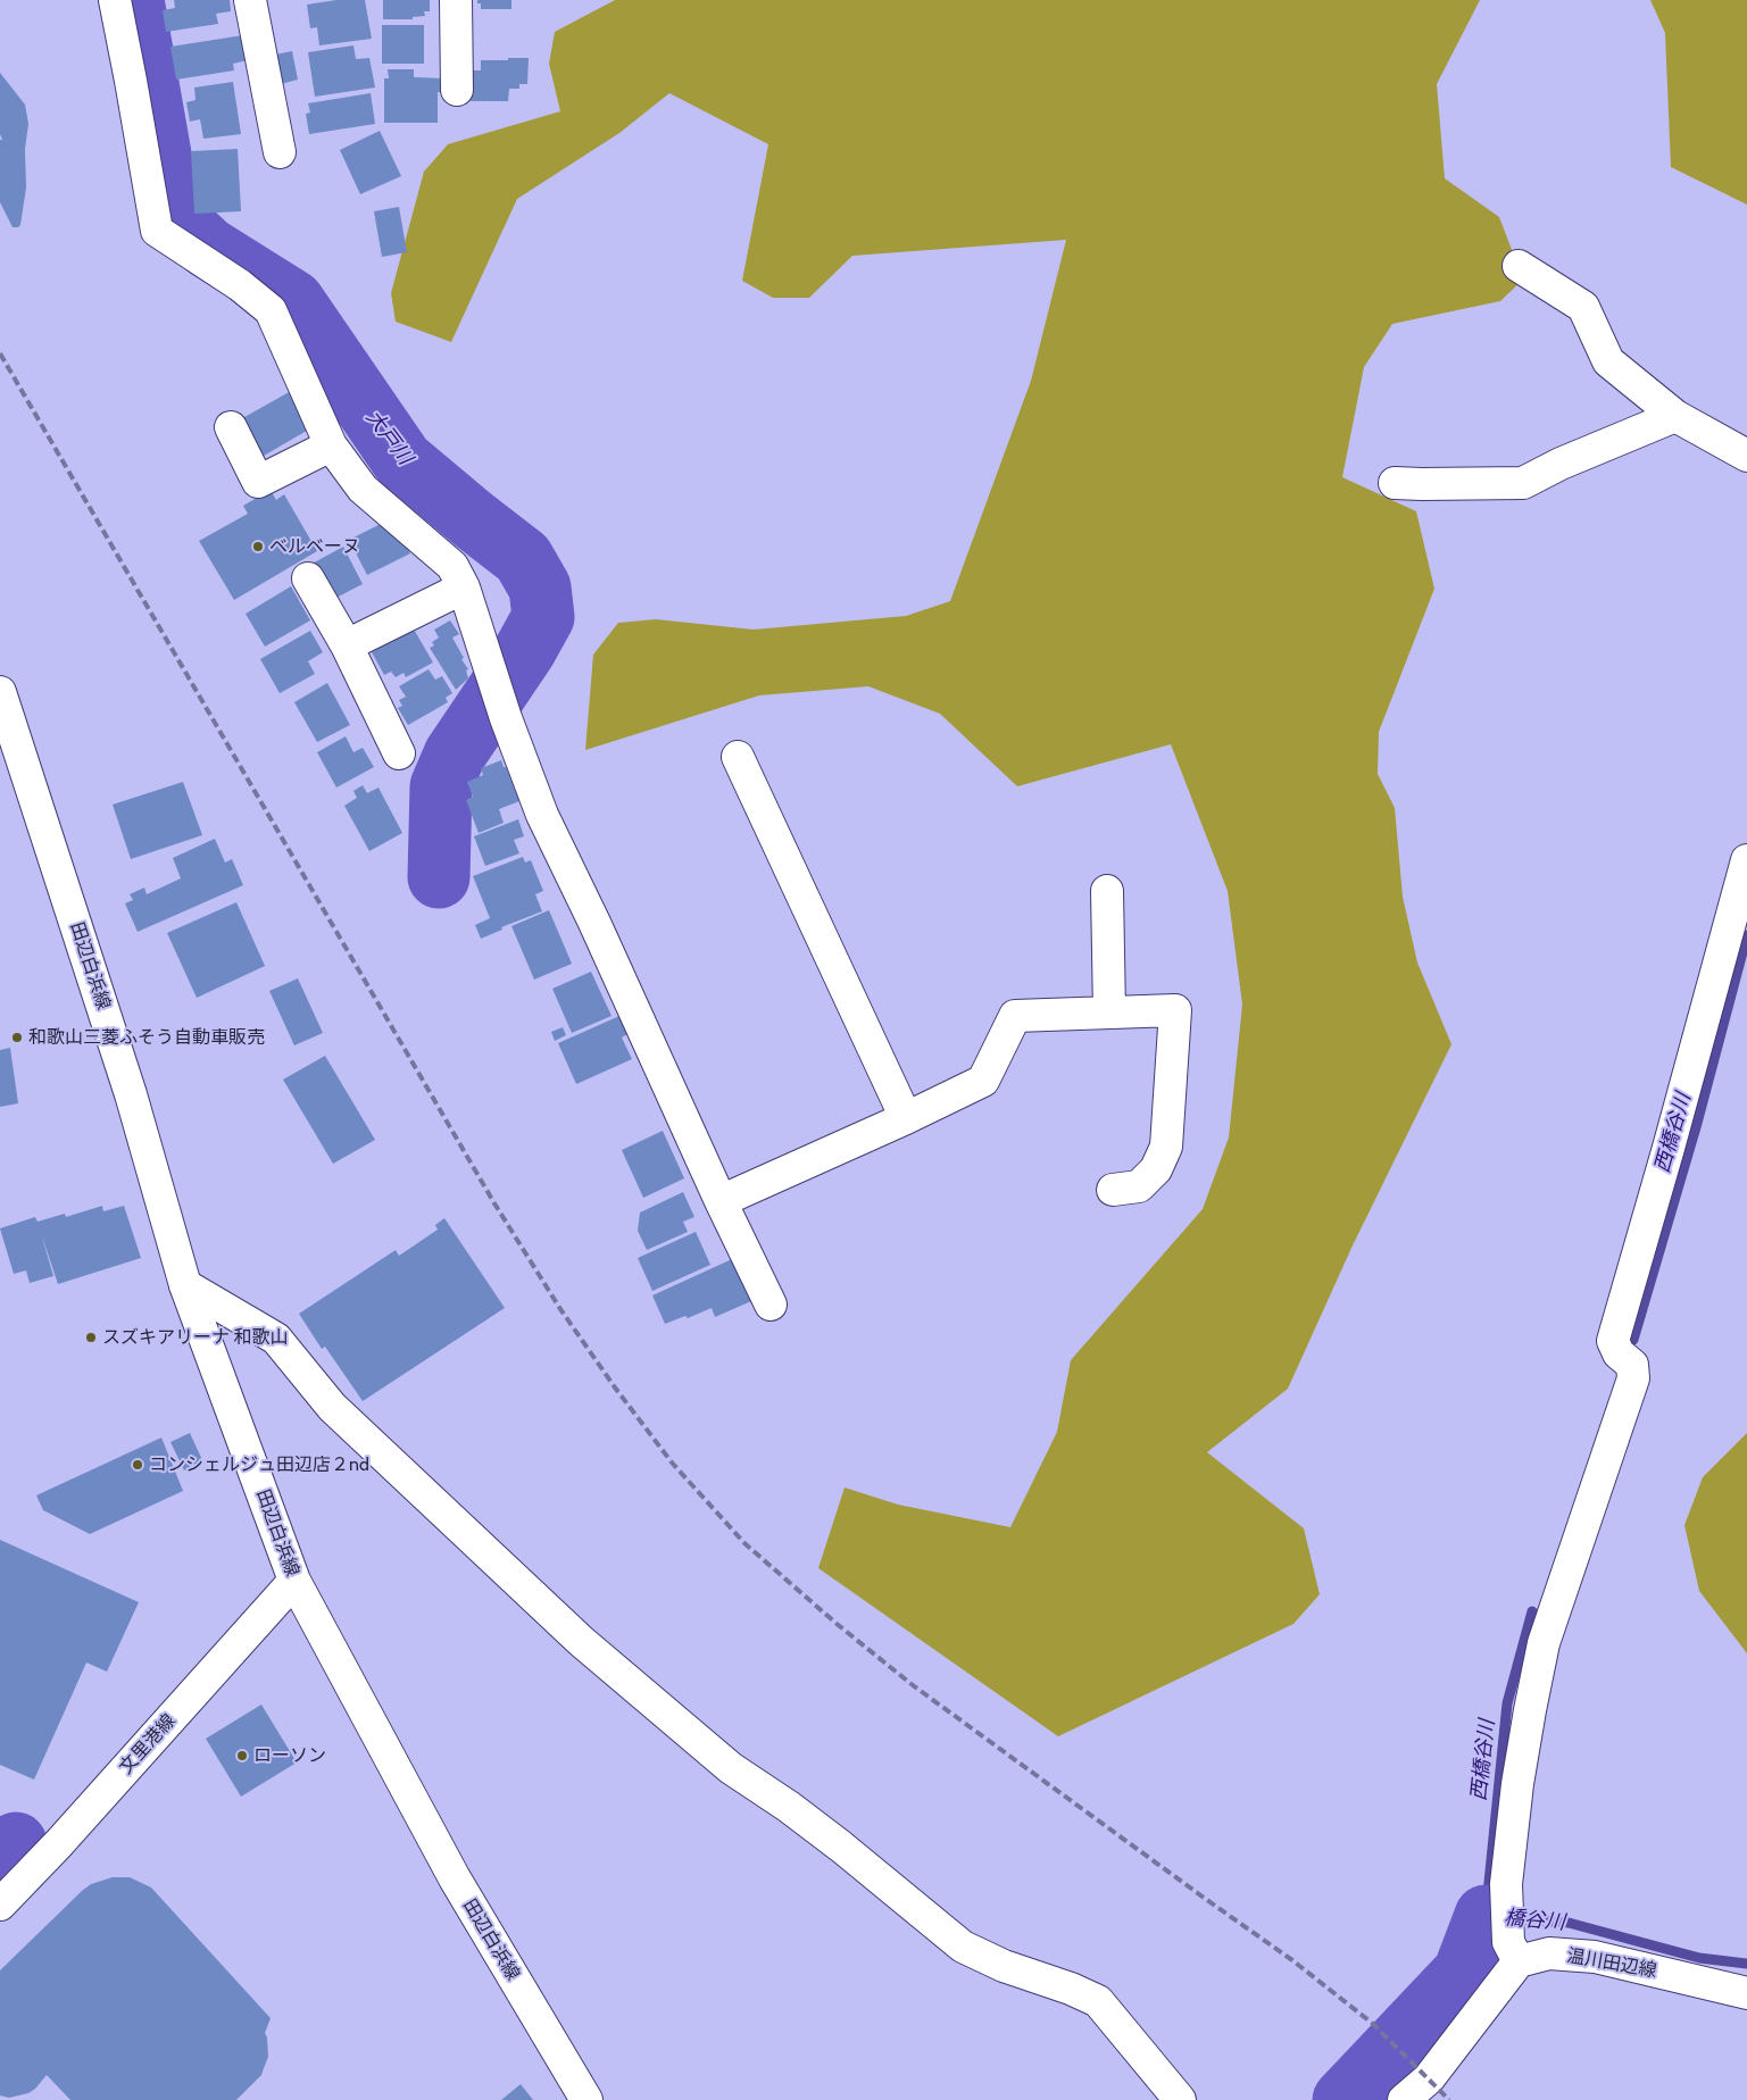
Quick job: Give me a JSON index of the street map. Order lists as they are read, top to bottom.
{
  "streets": {
    "street": ["田辺白浜線", "文里港線", "温川田辺線"]
  },
  "crossings": [
    ["田辺白浜線", "文里港線"]
  ],
  "water": ["大戸川", "西橋谷川", "橋谷川"],
  "places": [
    "ベルベーヌ",
    "和歌山三菱ふそう自動車販売",
    "スズキアリーナ 和歌山",
    "コンシェルジュ田辺店２nd",
    "ローソン"
  ]
}
